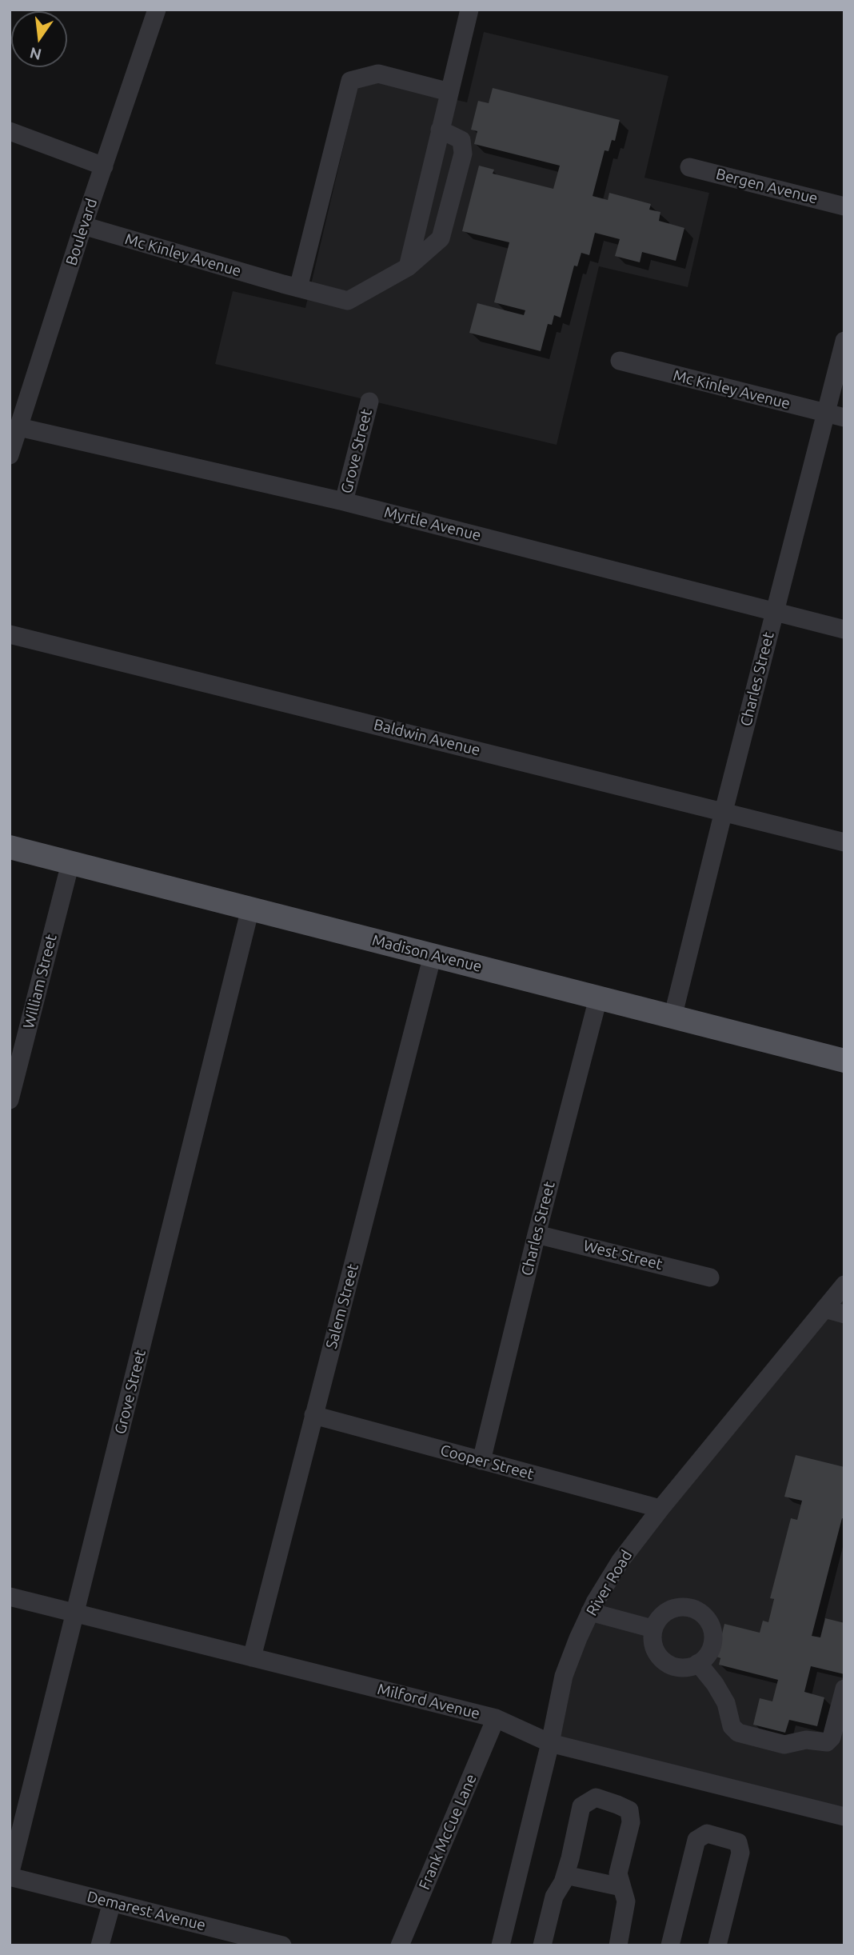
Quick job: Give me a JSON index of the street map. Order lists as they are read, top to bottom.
{
  "streets": {
    "main road": ["Madison Avenue"],
    "street": [
      "Bergen Avenue",
      "Boulevard",
      "Mc Kinley Avenue",
      "Grove Street",
      "Myrtle Avenue",
      "Charles Street",
      "Baldwin Avenue",
      "William Street",
      "West Street",
      "Salem Street",
      "Cooper Street",
      "River Road",
      "Milford Avenue",
      "Frank McCue Lane",
      "Demarest Avenue"
    ]
  },
  "crossings": [
    ["Boulevard", "Mc Kinley Avenue"],
    ["Boulevard", "Myrtle Avenue"],
    ["Mc Kinley Avenue", "Charles Street"],
    ["Grove Street", "Myrtle Avenue"],
    ["Grove Street", "Madison Avenue"],
    ["Grove Street", "Milford Avenue"],
    ["Grove Street", "Demarest Avenue"],
    ["Myrtle Avenue", "Charles Street"],
    ["Charles Street", "Baldwin Avenue"],
    ["Charles Street", "Madison Avenue"],
    ["Charles Street", "West Street"],
    ["Charles Street", "Cooper Street"],
    ["Madison Avenue", "William Street"],
    ["Madison Avenue", "Salem Street"],
    ["Salem Street", "Cooper Street"],
    ["Salem Street", "Milford Avenue"],
    ["Cooper Street", "River Road"],
    ["River Road", "Milford Avenue"],
    ["Milford Avenue", "Frank McCue Lane"]
  ],
  "north": "bottom"
}
